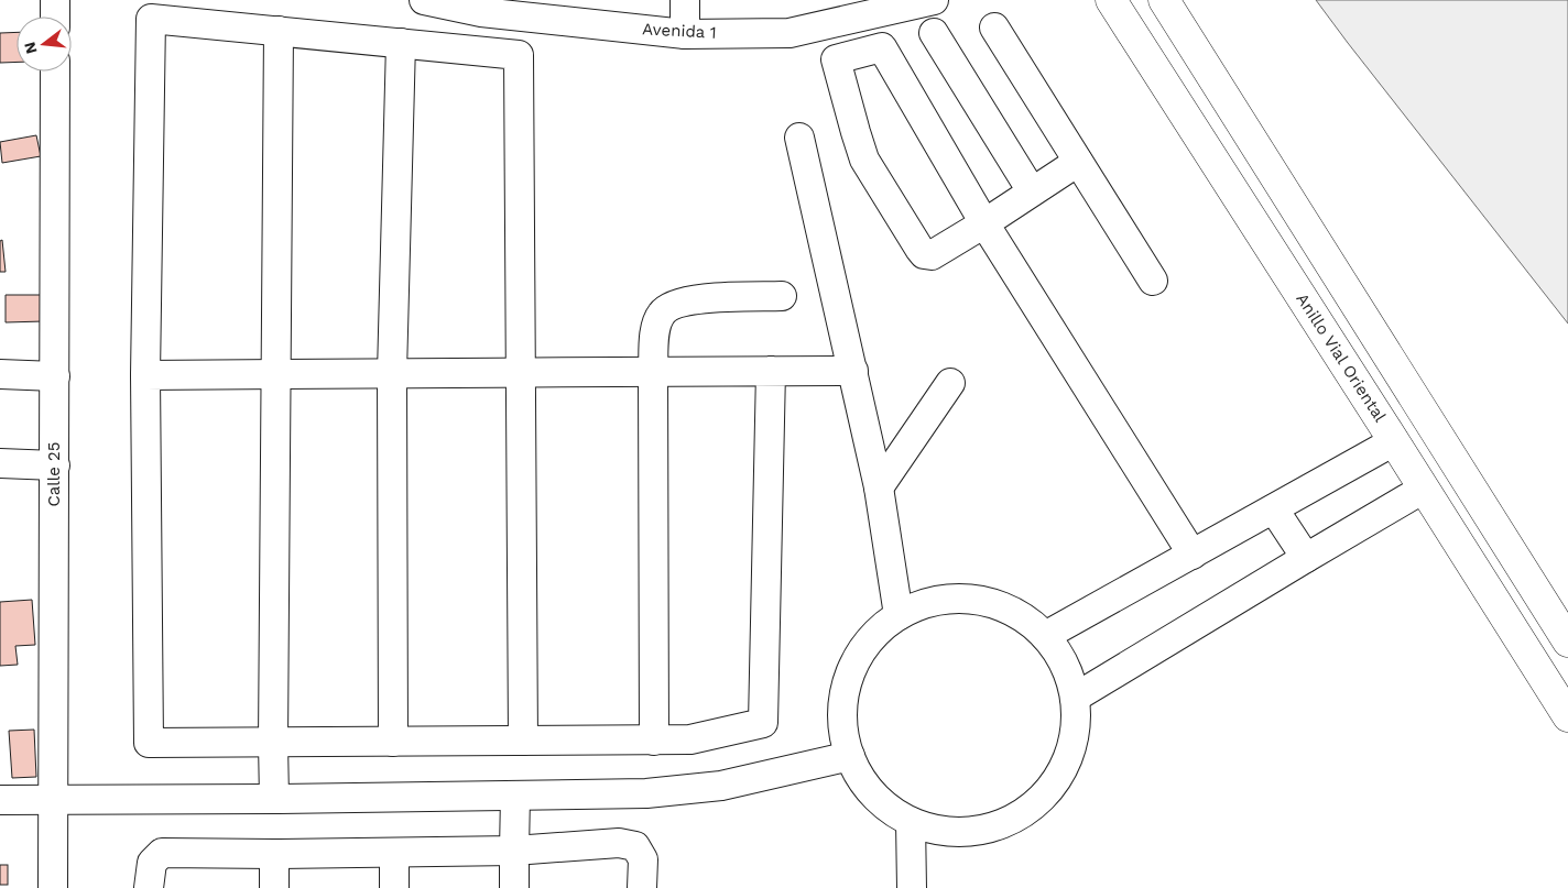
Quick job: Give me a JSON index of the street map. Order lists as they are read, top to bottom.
{
  "streets": {
    "highway": ["Anillo Vial Oriental"],
    "street": ["Avenida 1", "Calle 25"]
  },
  "north": "left"
}
